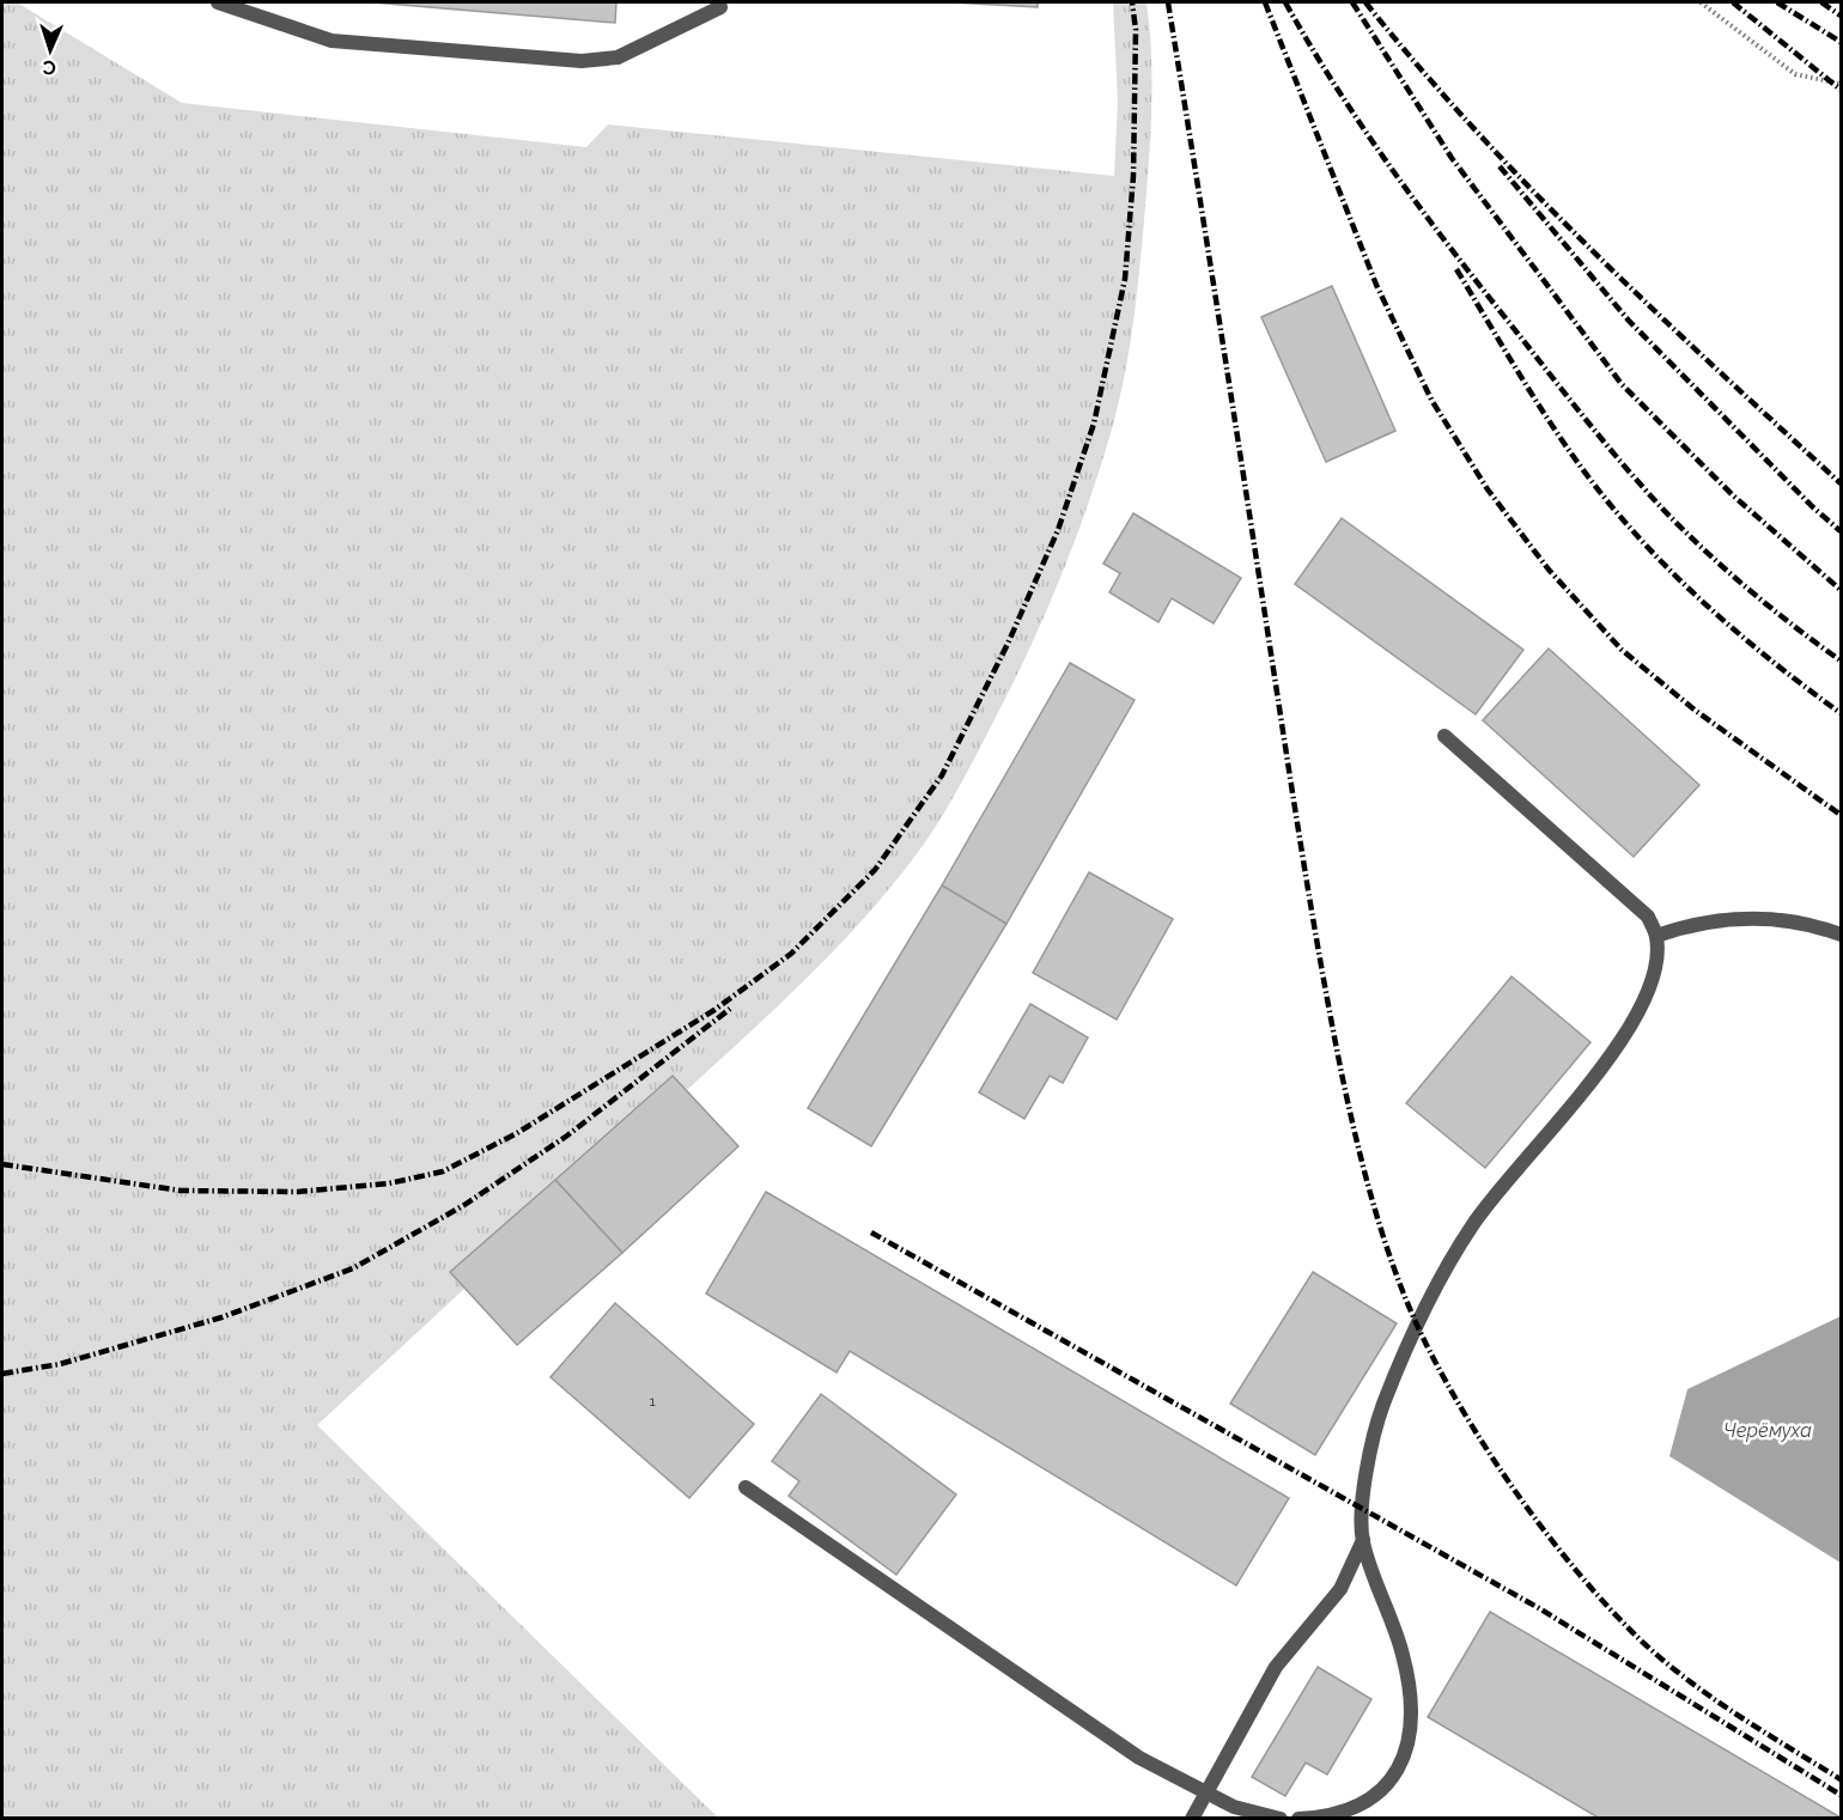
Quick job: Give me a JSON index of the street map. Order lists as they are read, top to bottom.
{
  "water": ["Черёмуха"],
  "house_numbers": ["1"],
  "north": "bottom"
}
